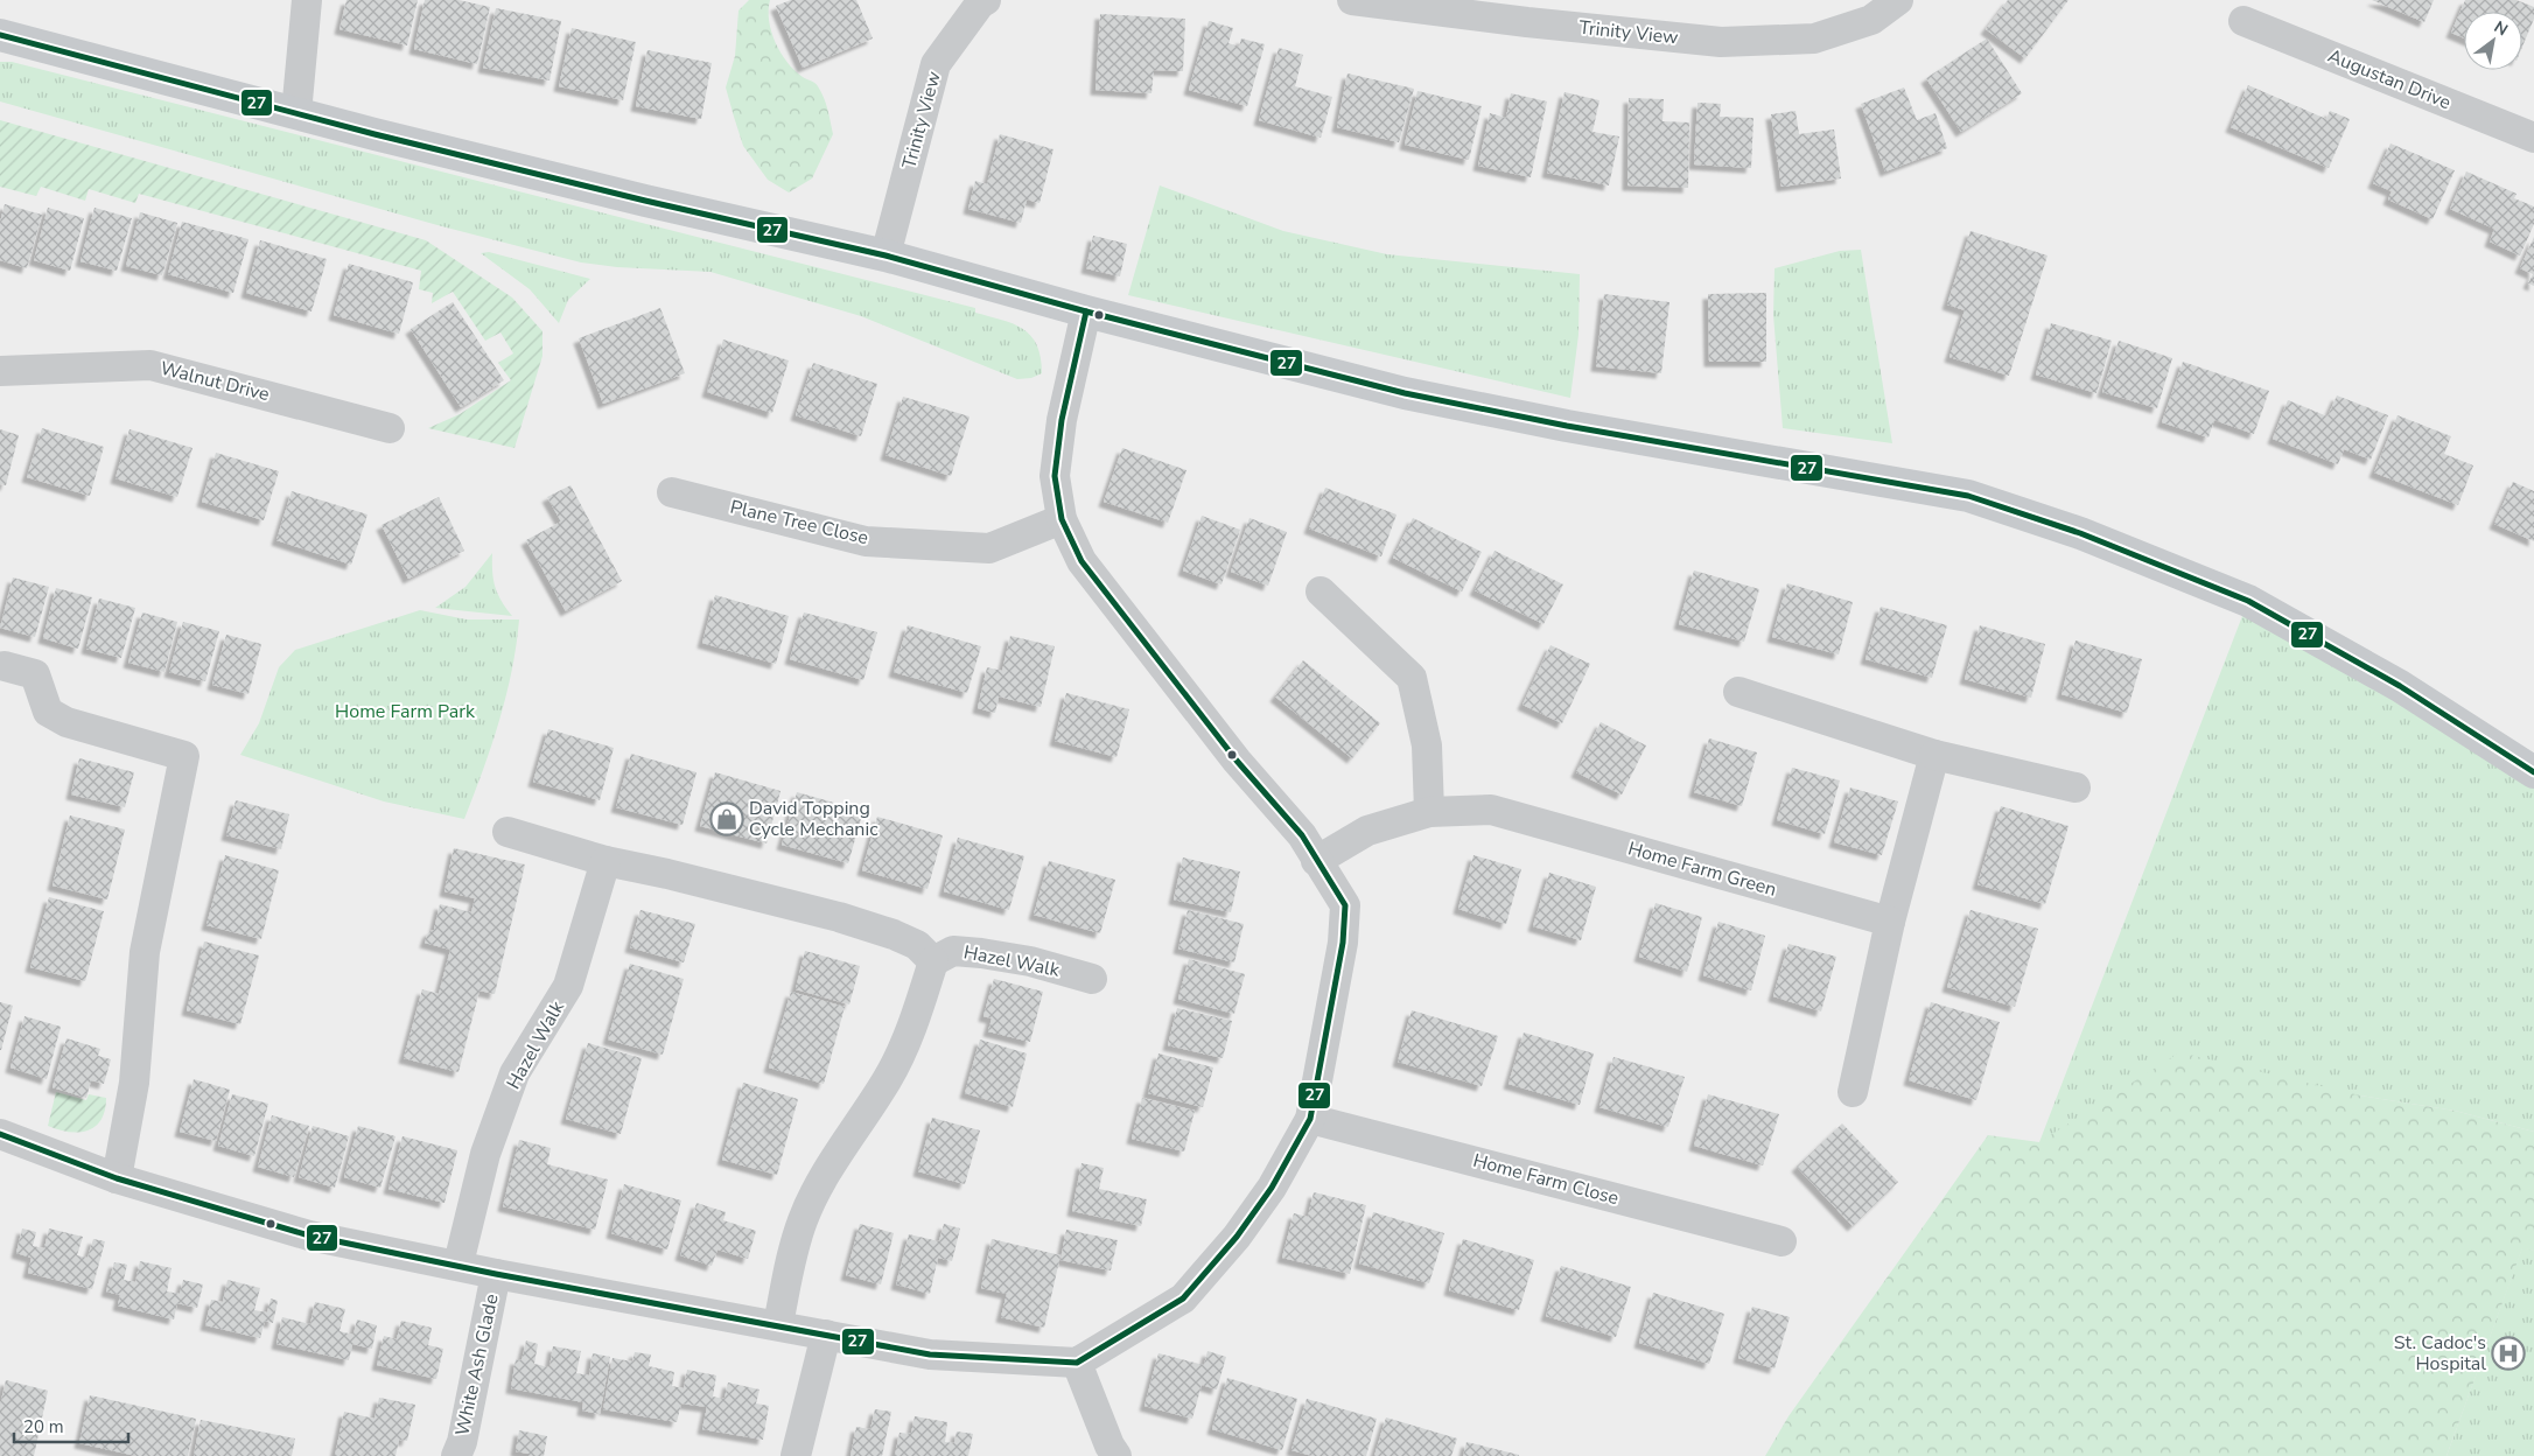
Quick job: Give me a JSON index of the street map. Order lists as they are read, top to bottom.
{
  "streets": {
    "street": [
      "Trinity View",
      "Augustan Drive",
      "Walnut Drive",
      "Plane Tree Close",
      "Home Farm Green",
      "Hazel Walk",
      "Home Farm Close",
      "White Ash Glade"
    ]
  },
  "parks": ["Home Farm Park"],
  "places": {
    "shop": ["David Topping Cycle Mechanic"],
    "hospital": ["St. Cadoc's Hospital"]
  },
  "lines": ["transit line 27"],
  "scale_bar": "20 m",
  "north": "top right"
}
